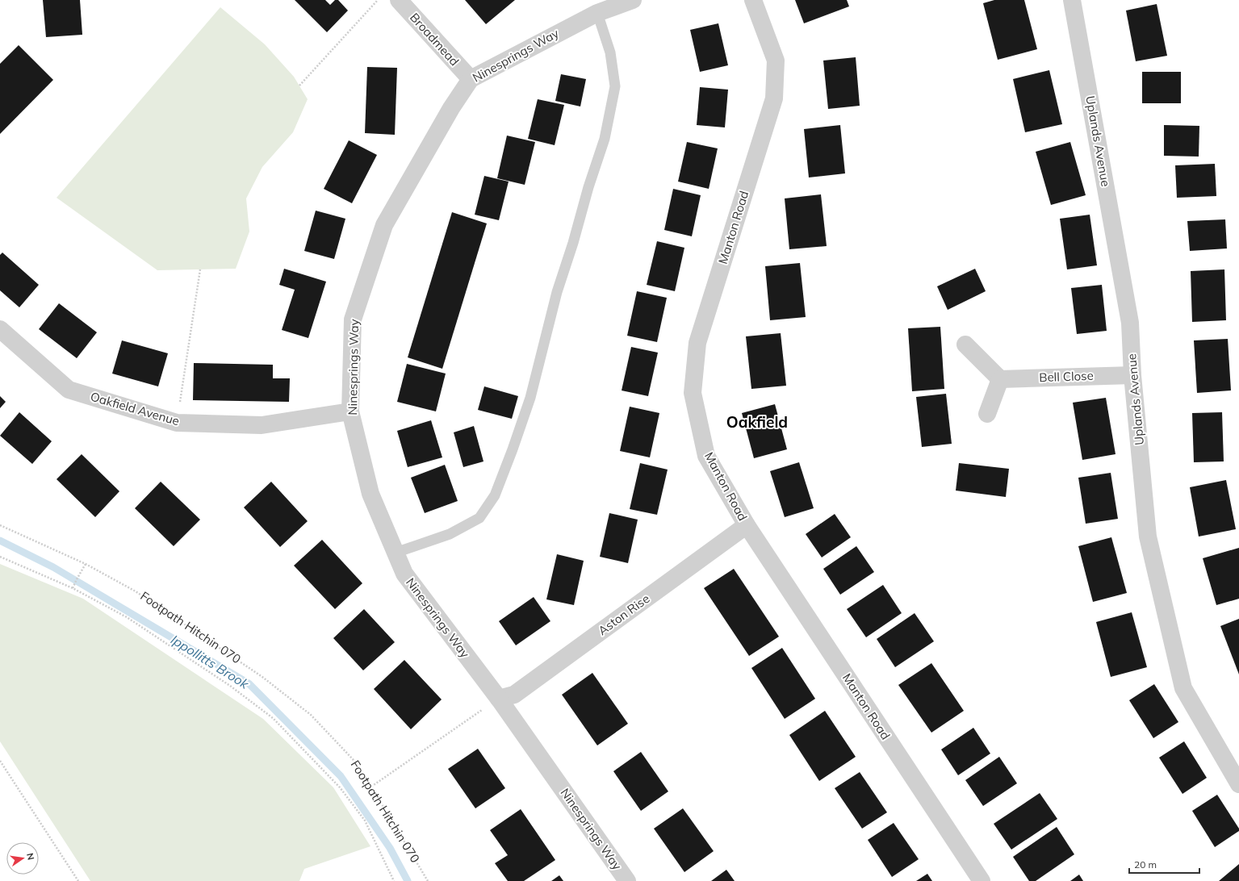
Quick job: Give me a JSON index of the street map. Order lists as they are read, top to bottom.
{
  "streets": {
    "street": [
      "Broadmead",
      "Ninesprings Way",
      "Uplands Avenue",
      "Manton Road",
      "Bell Close",
      "Oakfield Avenue",
      "Aston Rise"
    ],
    "path": ["Footpath Hitchin 070"]
  },
  "crossings": [
    ["Broadmead", "Ninesprings Way"],
    ["Ninesprings Way", "Oakfield Avenue"],
    ["Ninesprings Way", "Aston Rise"],
    ["Uplands Avenue", "Bell Close"],
    ["Manton Road", "Aston Rise"]
  ],
  "districts": ["Oakfield"],
  "water": ["Ippollitts Brook"],
  "scale_bar": "20 m",
  "north": "right"
}
